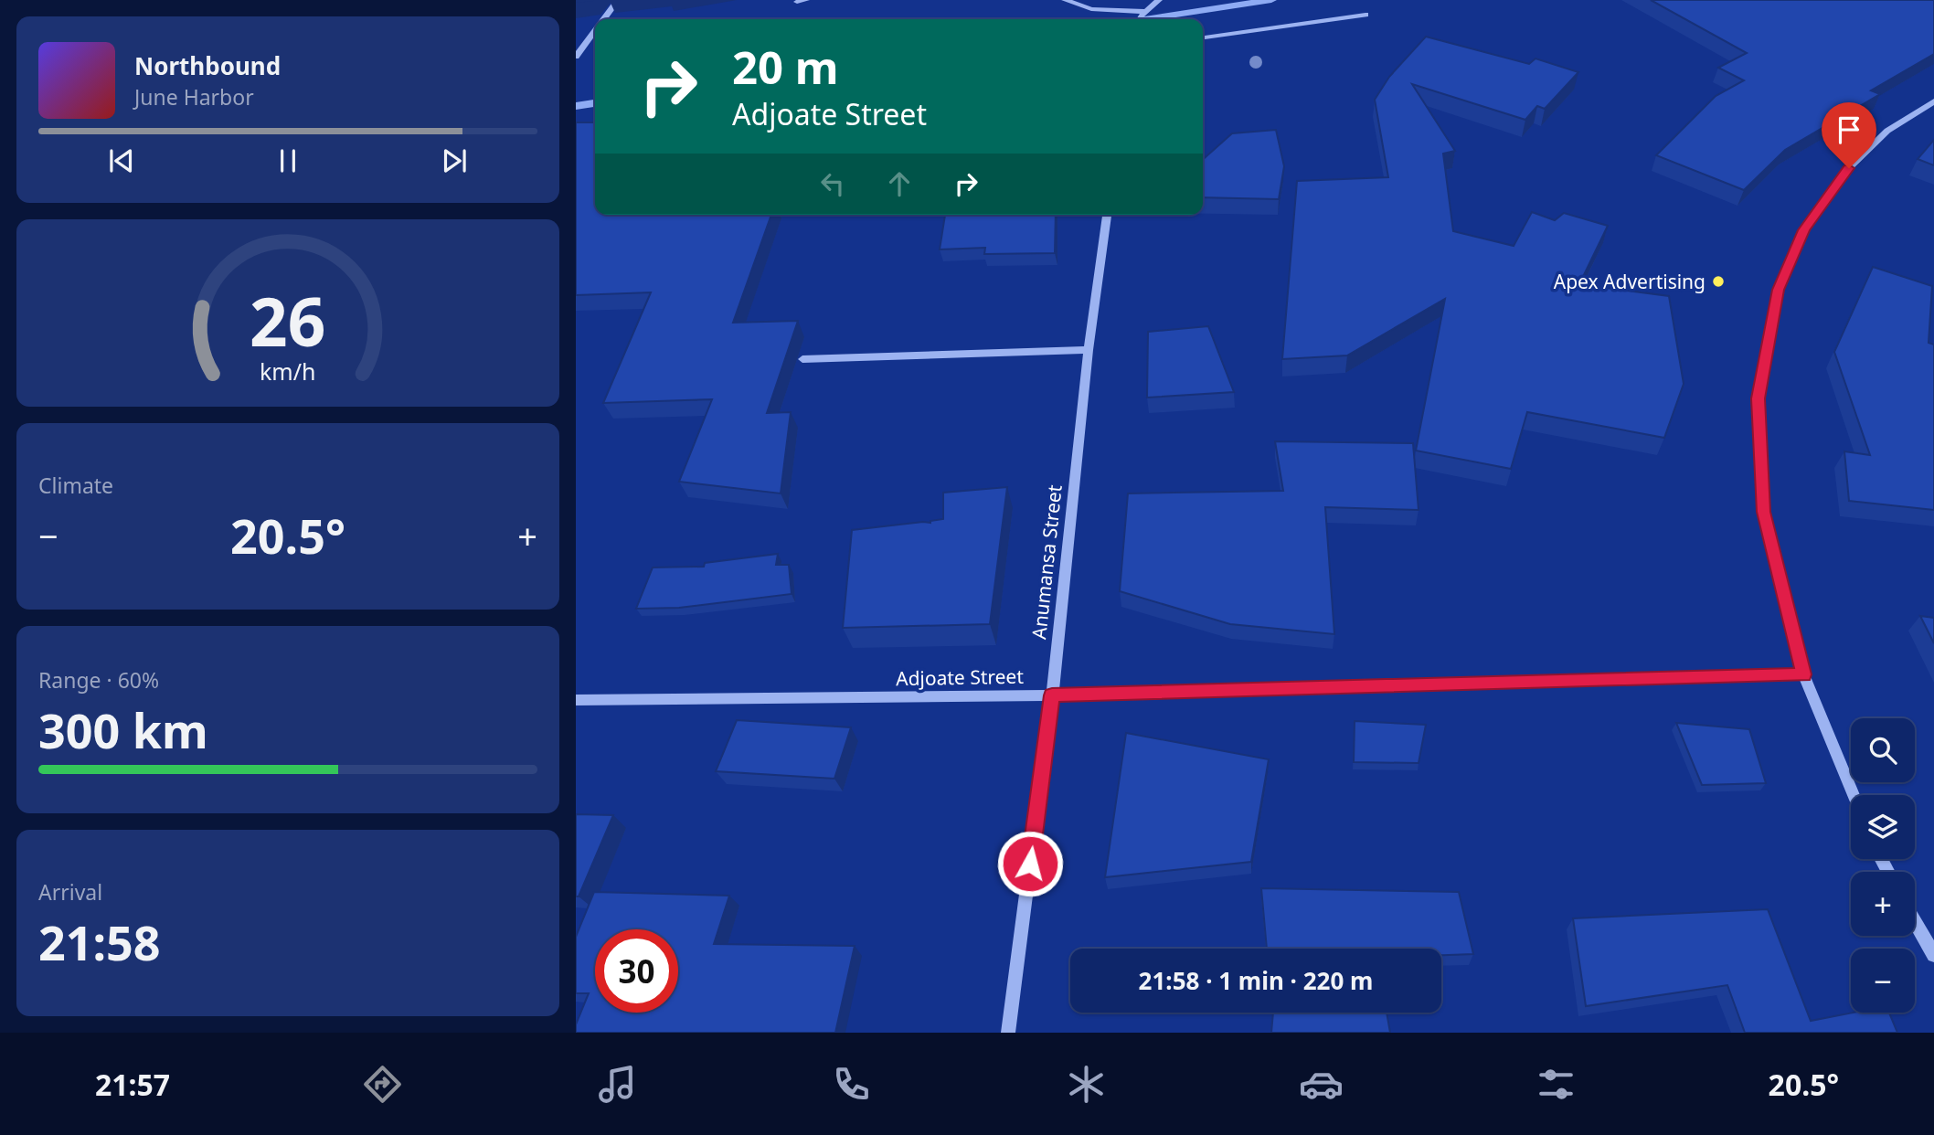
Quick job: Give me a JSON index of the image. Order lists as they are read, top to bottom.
{
  "streets": {
    "street": ["Anumansa Street", "Adjoate Street"]
  },
  "crossings": [
    ["Anumansa Street", "Adjoate Street"]
  ],
  "places": ["Apex Advertising"],
  "page": {
    "turn": ["20 m", "Adjoate Street"],
    "song": ["Northbound", "June Harbor"],
    "tile": [
      "Climate",
      ["Range · 60%", "300 km"],
      ["Arrival", "21:58"]
    ],
    "heat": ["−", "20.5°", "+"],
    "map_buttons": ["+", "−"],
    "limit": "30",
    "trip": "21:58 · 1 min · 220 m",
    "tabs": ["21:57", "20.5°"],
    "gauge": ["26", "km/h"]
  }
}
